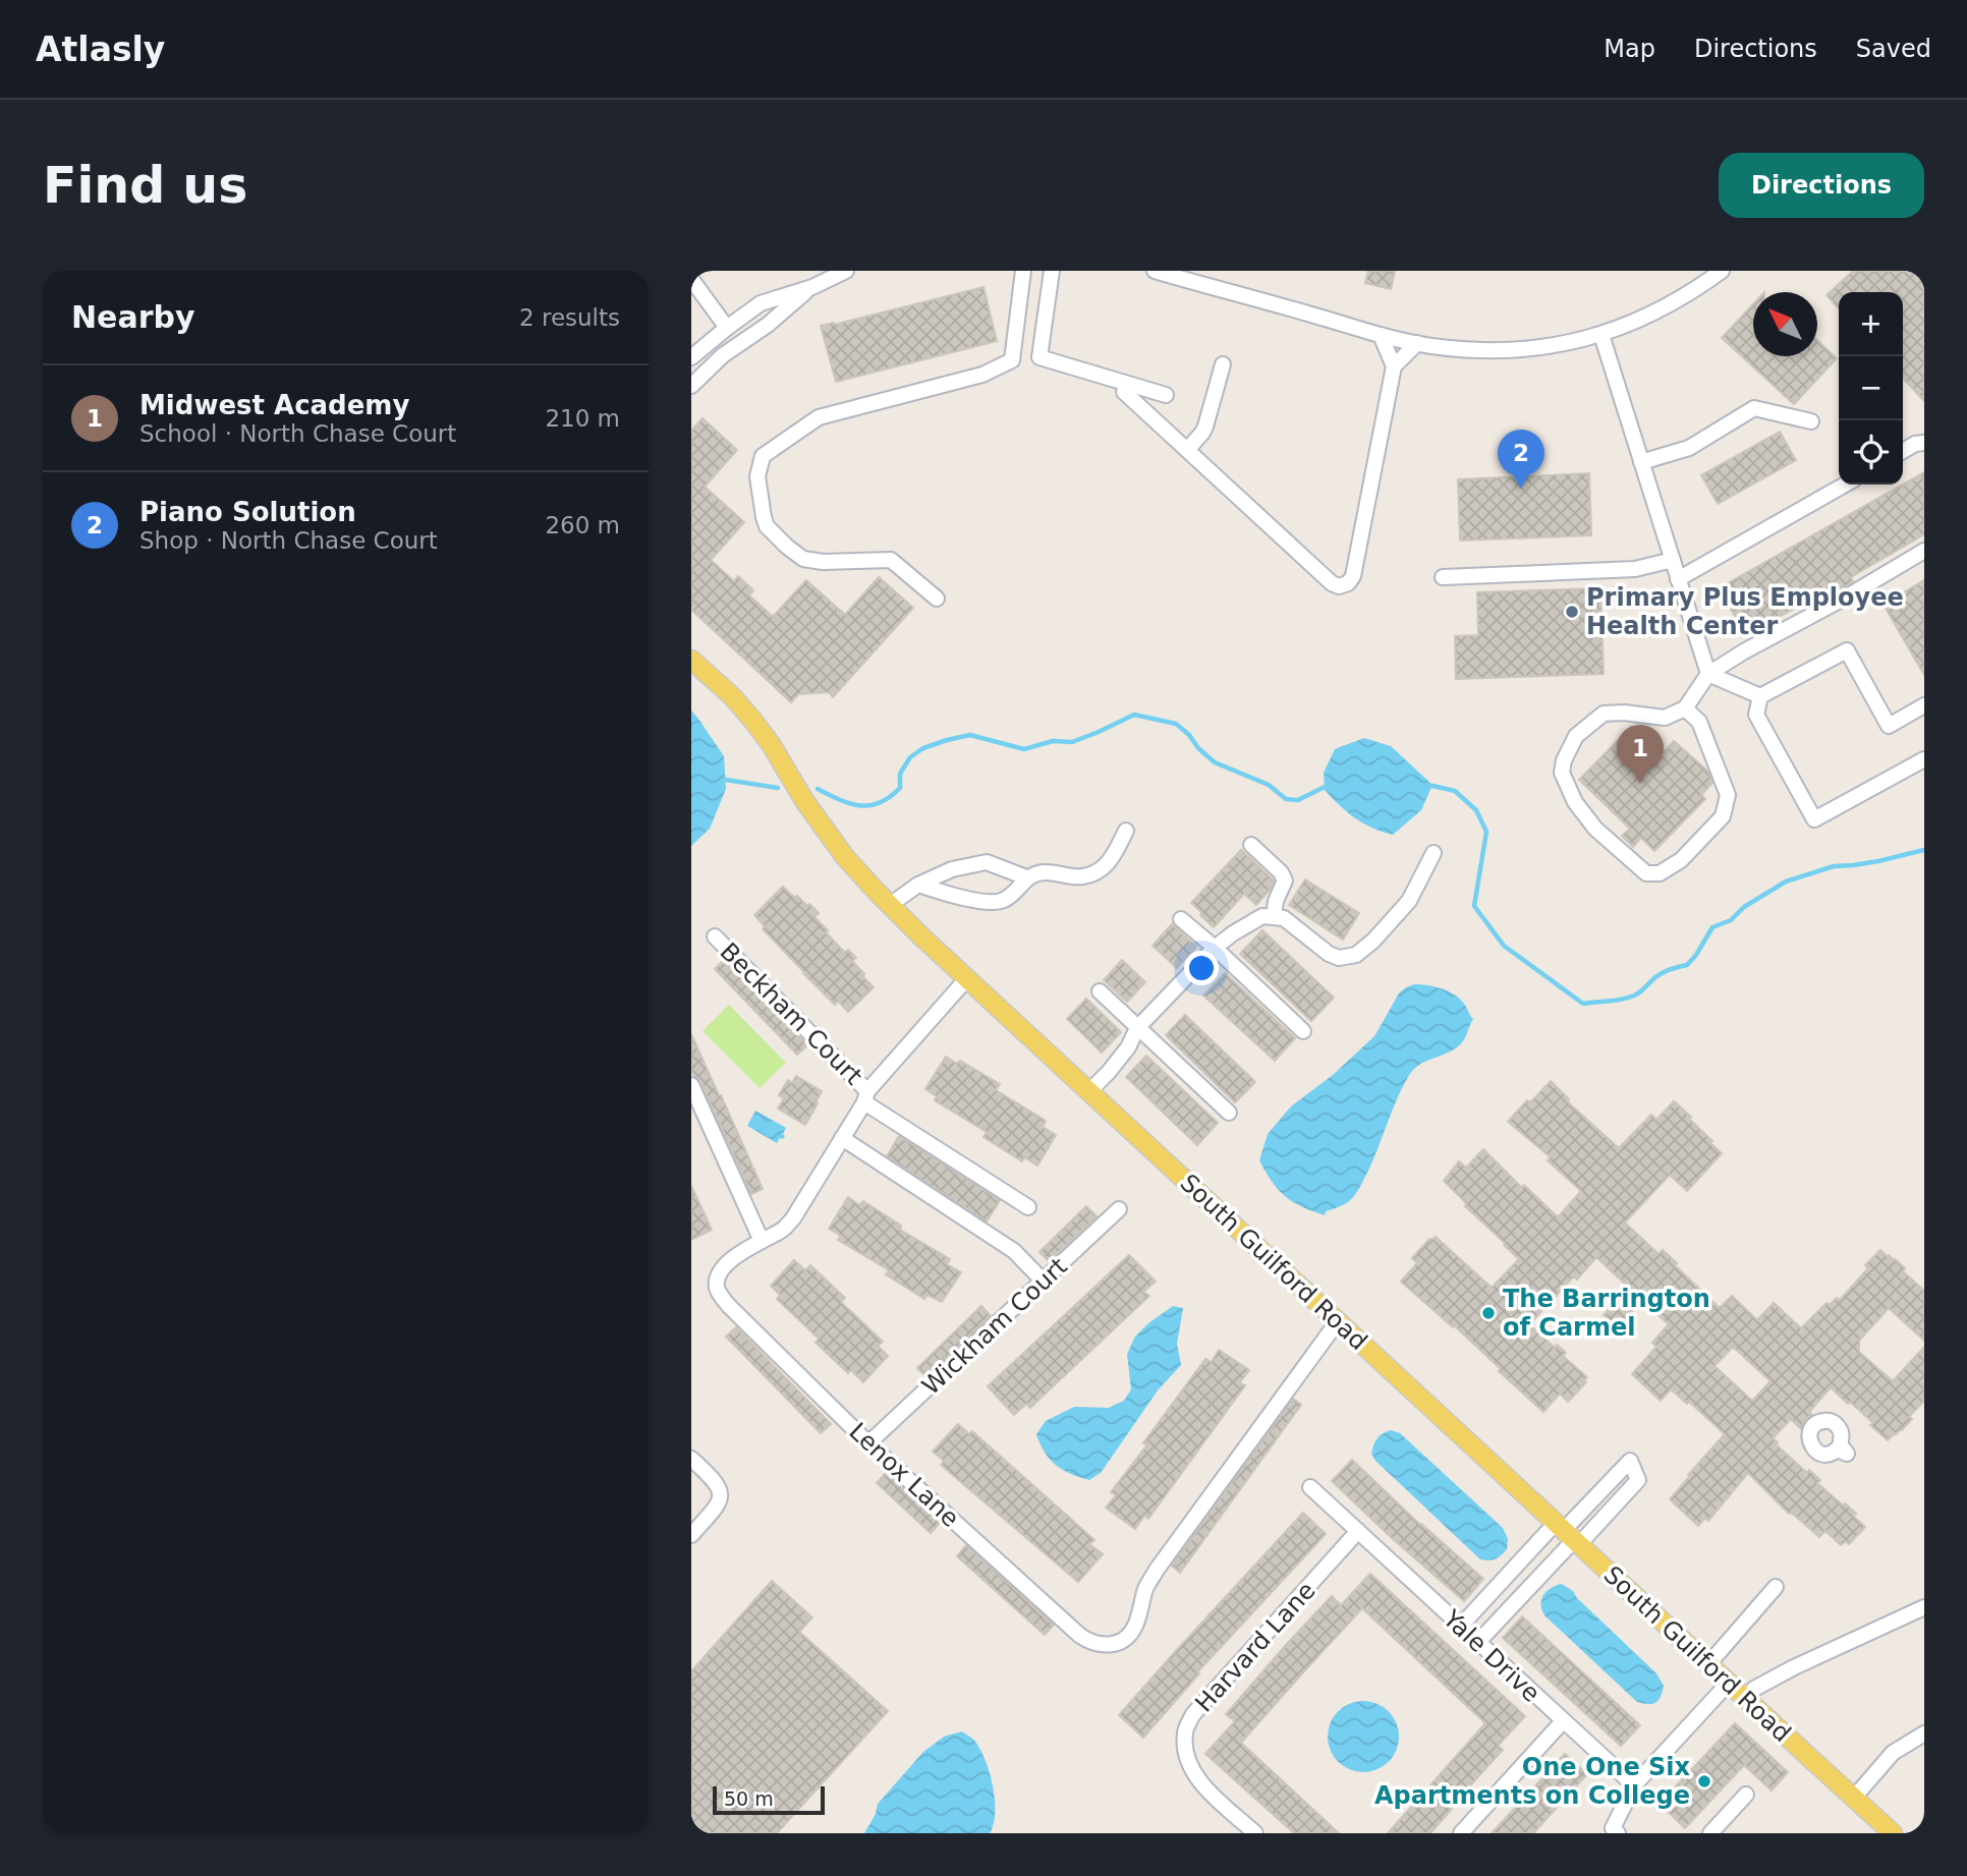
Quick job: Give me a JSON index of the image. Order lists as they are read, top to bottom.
{
  "streets": {
    "main road": ["South Guilford Road"],
    "street": [
      "Beckham Court",
      "Wickham Court",
      "Lenox Lane",
      "Harvard Lane",
      "Yale Drive"
    ]
  },
  "crossings": [
    ["Beckham Court", "Lenox Lane"],
    ["South Guilford Road", "Lenox Lane"],
    ["Wickham Court", "Lenox Lane"],
    ["Harvard Lane", "Yale Drive"]
  ],
  "places": ["Primary Plus Employee Health Center", "The Barrington of Carmel", "One One Six Apartments on College"],
  "scale_bar": "50 m",
  "north": "top left",
  "page": {
    "header": "Atlasly",
    "nav": ["Map", "Directions", "Saved"],
    "buttons": "Directions",
    "title": "Find us",
    "heading": ["Nearby", "2 results"],
    "map_buttons": ["+", "−"],
    "list": [
      {
        "mark": "1",
        "name": "Midwest Academy",
        "note": "School · North Chase Court",
        "value": "210 m"
      },
      {
        "mark": "2",
        "name": "Piano Solution",
        "note": "Shop · North Chase Court",
        "value": "260 m"
      }
    ],
    "pins": ["2", "1"],
    "scale": "50 m"
  }
}
